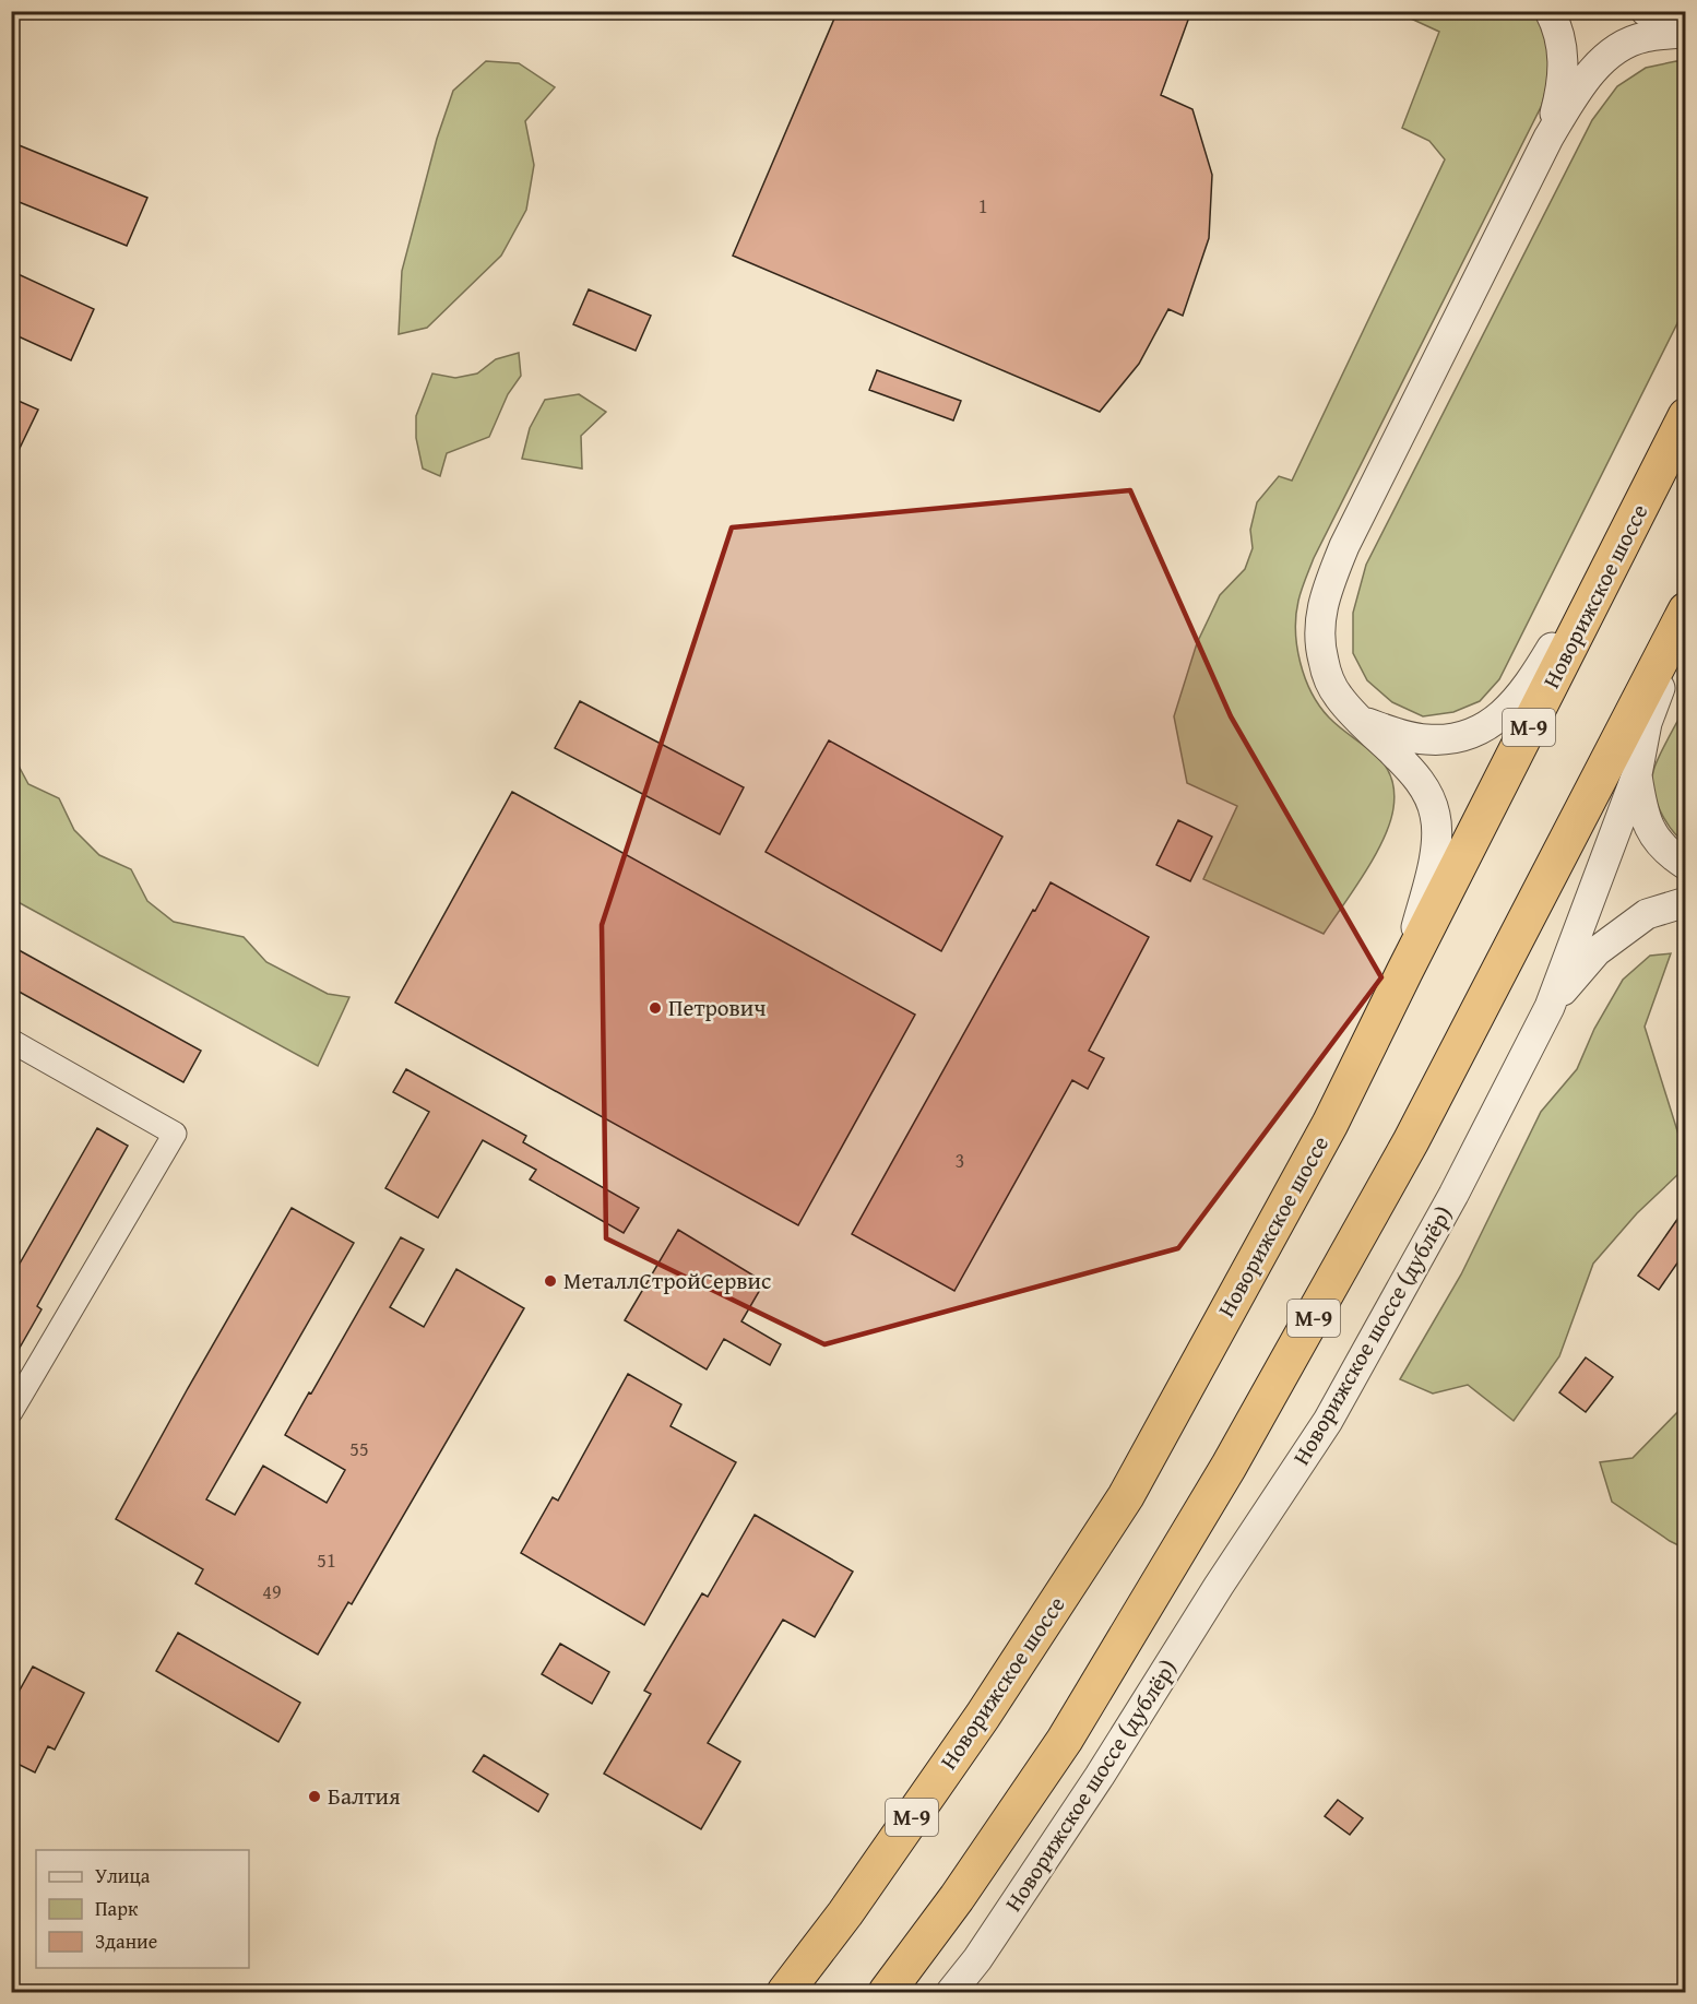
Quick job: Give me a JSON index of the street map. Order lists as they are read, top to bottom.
{
  "streets": {
    "highway": ["Новорижское шоссе", "М-9"],
    "street": ["Новорижское шоссе (дублёр)"]
  },
  "crossings": [
    ["Новорижское шоссе", "М-9"]
  ],
  "places": ["Петрович", "МеталлСтройСервис", "Балтия"],
  "house_numbers": [
    "1",
    "3",
    "55",
    "51",
    "49"
  ],
  "legend": ["Улица", "Парк", "Здание"]
}
